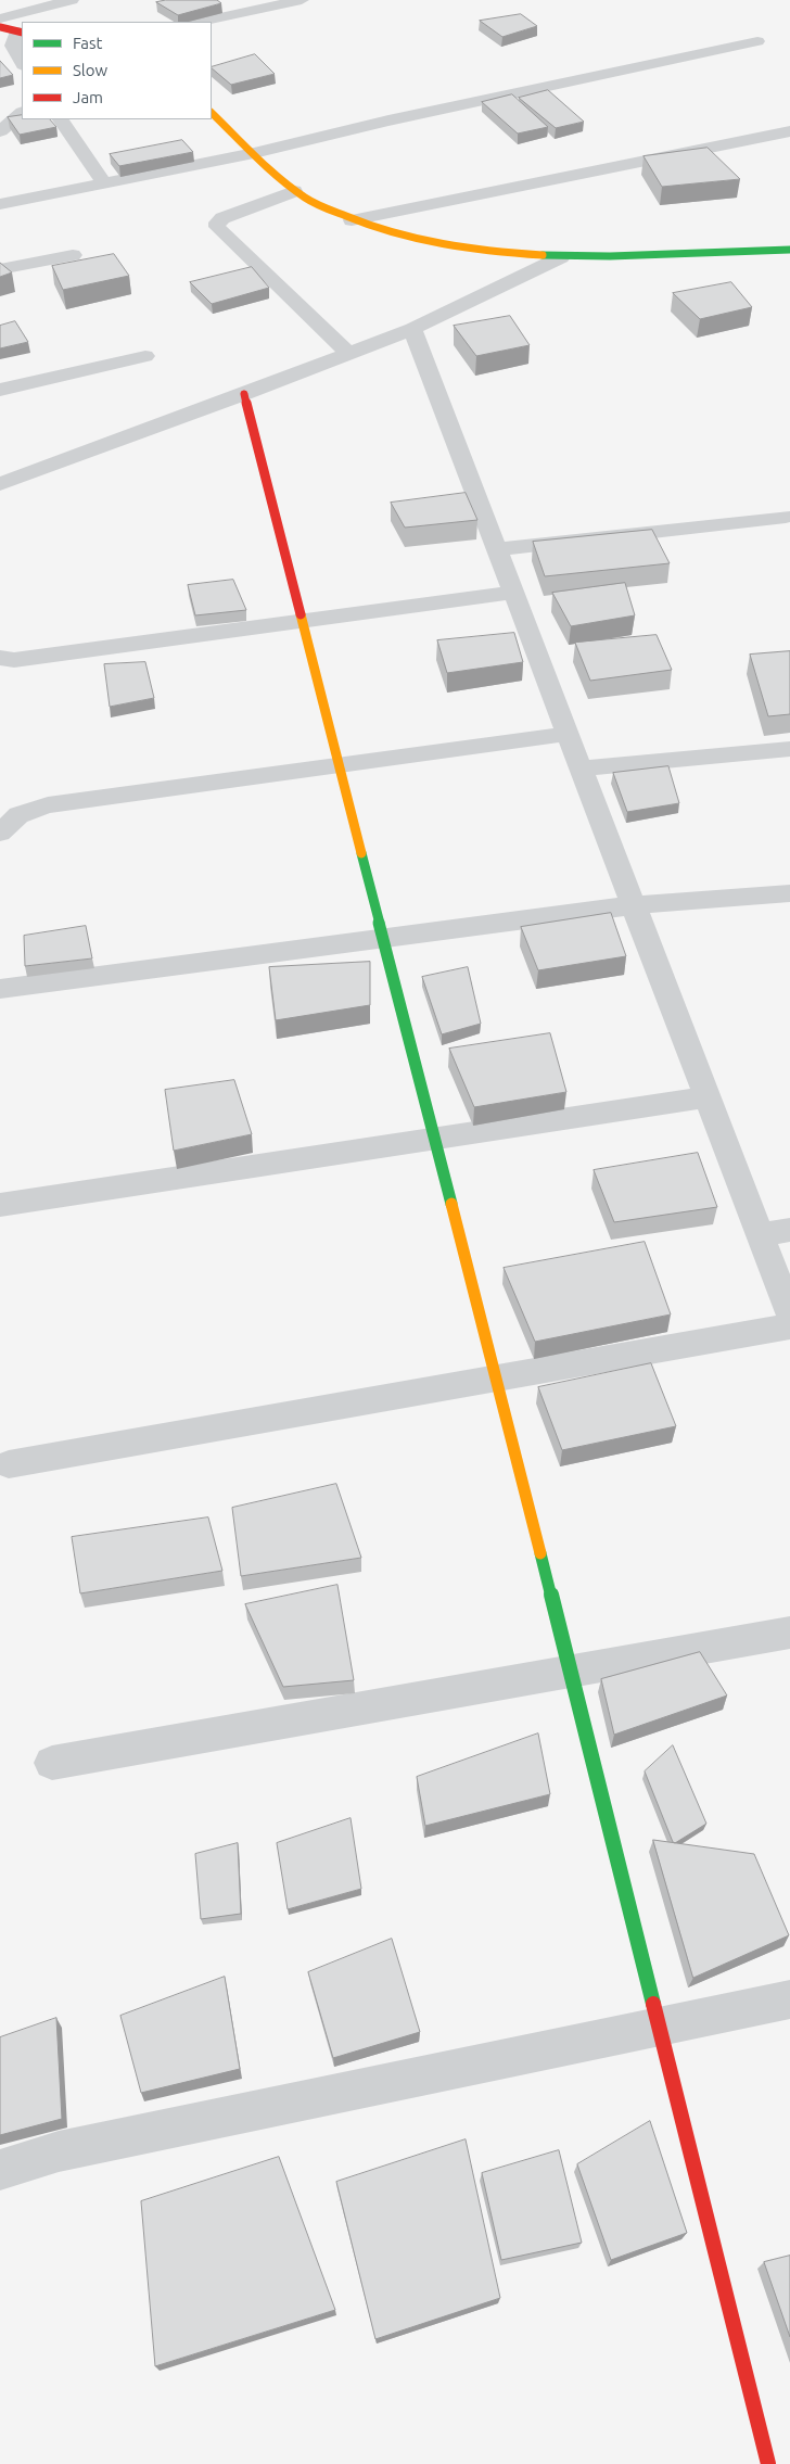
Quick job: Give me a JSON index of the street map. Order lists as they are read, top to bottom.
{
  "legend": ["Fast", "Slow", "Jam"]
}
